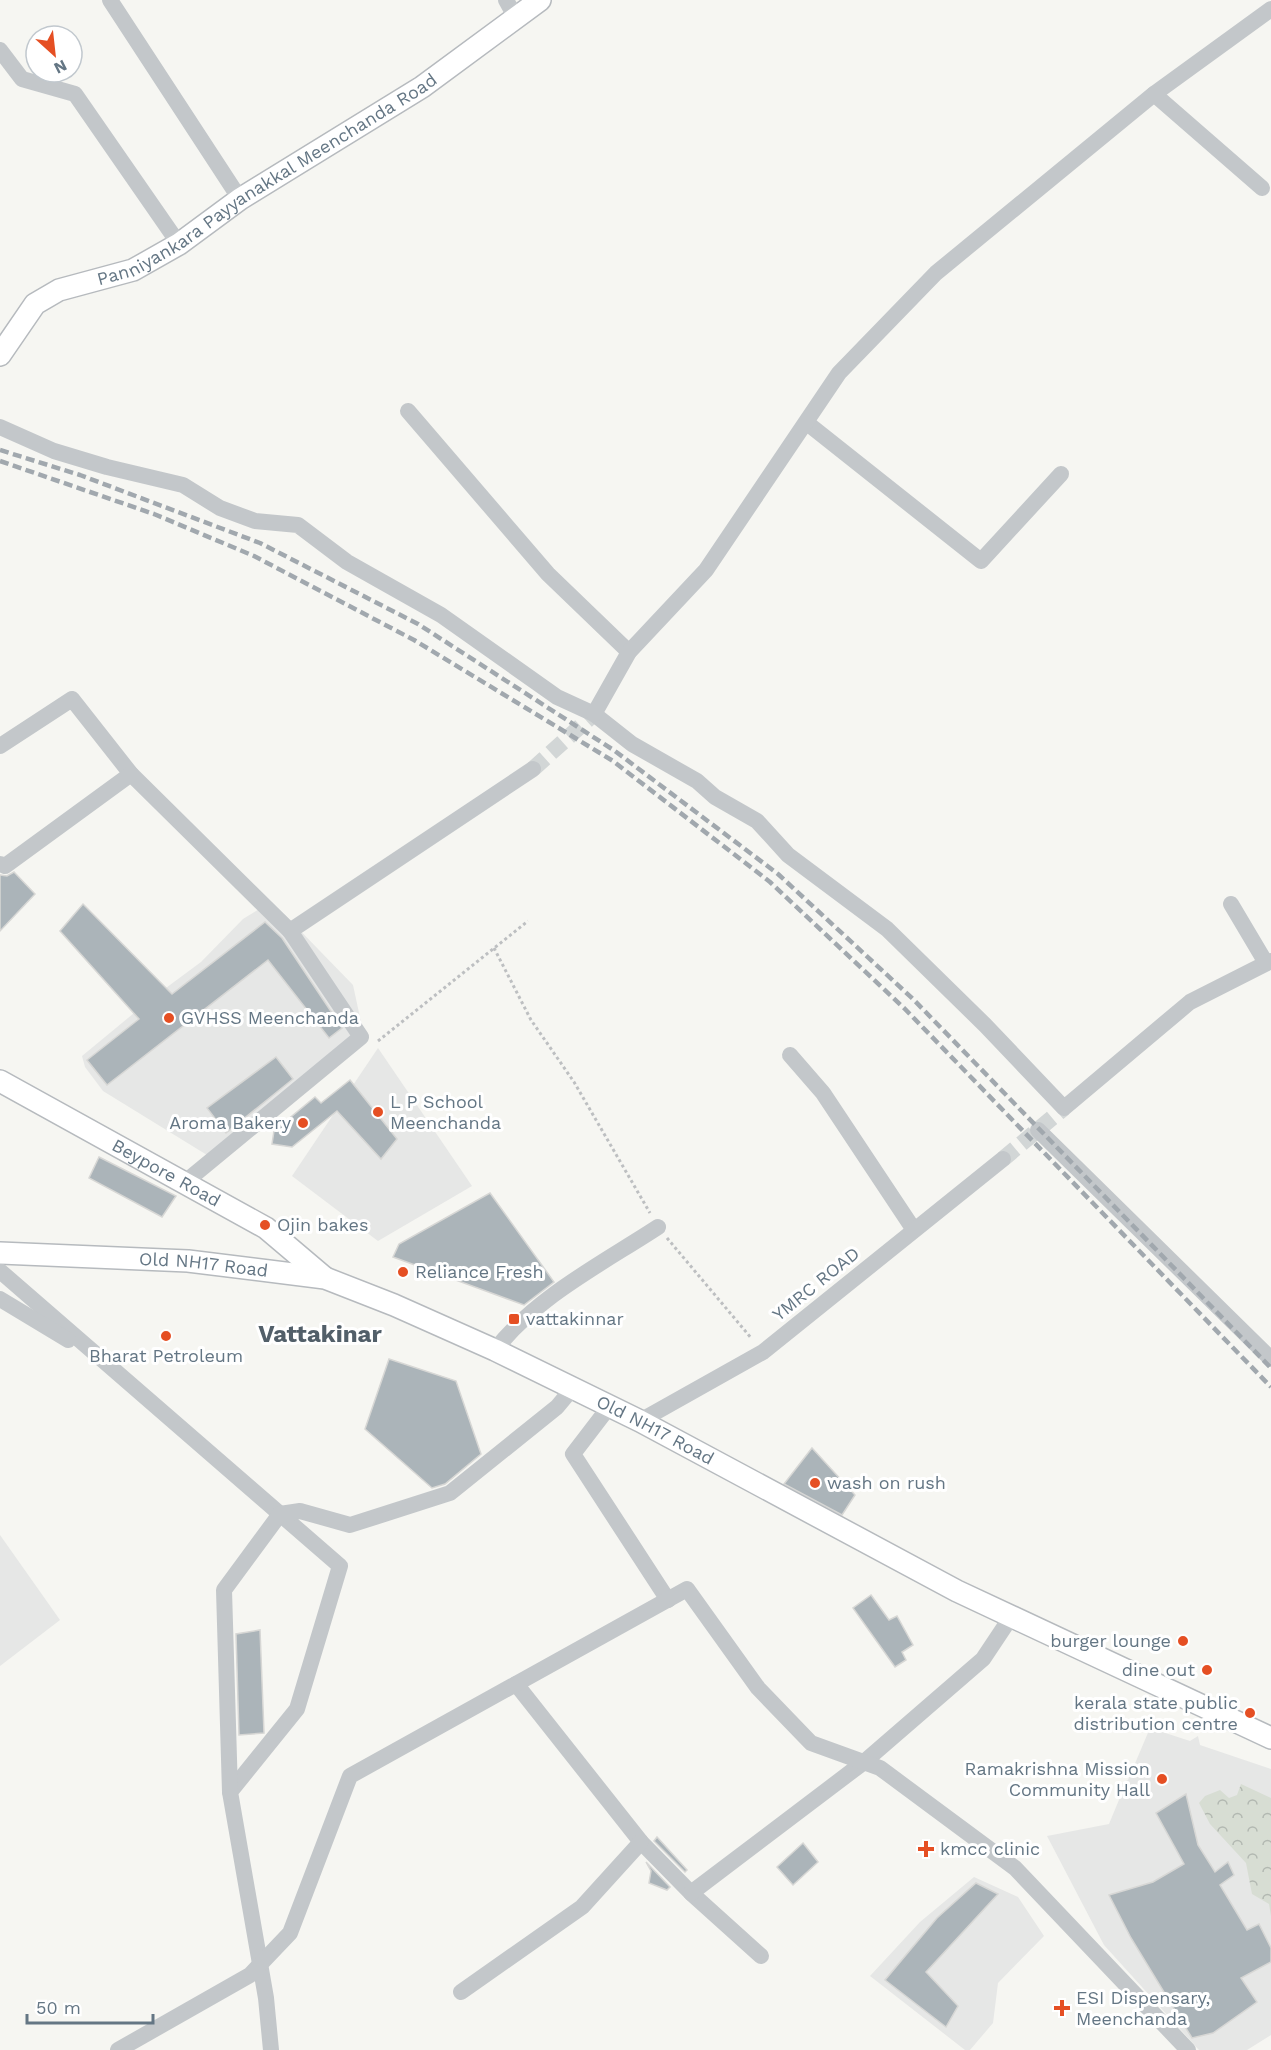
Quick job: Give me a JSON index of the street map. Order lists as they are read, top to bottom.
{
  "streets": {
    "main road": ["Panniyankara Payyanakkal Meenchanda Road", "Beypore Road", "Old NH17 Road"],
    "street": ["YMRC ROAD"]
  },
  "crossings": [
    ["Beypore Road", "Old NH17 Road"],
    ["Old NH17 Road", "YMRC ROAD"]
  ],
  "districts": ["Vattakinar"],
  "places": {
    "other": [
      "GVHSS Meenchanda",
      "L P School Meenchanda",
      "Aroma Bakery",
      "Ojin bakes",
      "Reliance Fresh",
      "Bharat Petroleum",
      "wash on rush",
      "burger lounge",
      "dine out",
      "kerala state public distribution centre",
      "Ramakrishna Mission Community Hall"
    ],
    "transit": ["vattakinnar"],
    "health": ["kmcc clinic", "ESI Dispensary, Meenchanda"]
  },
  "scale_bar": "50 m",
  "north": "bottom right"
}
